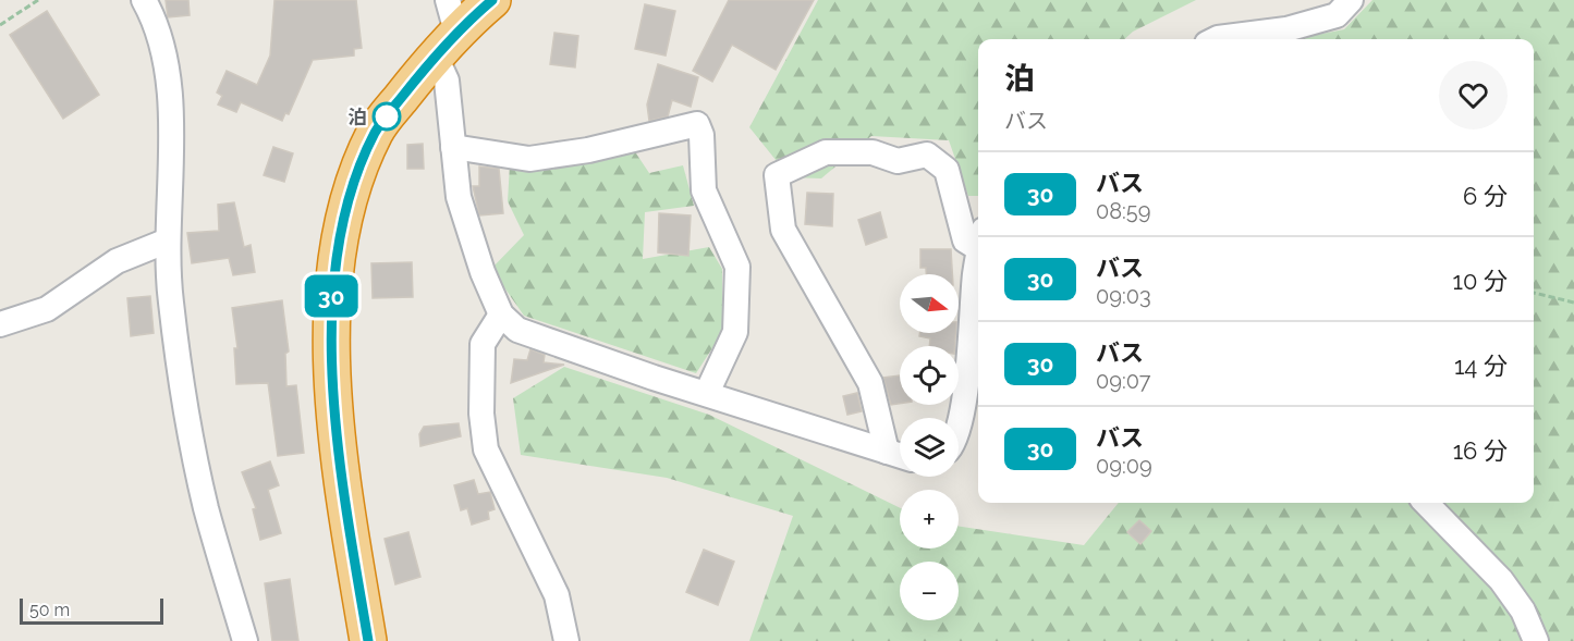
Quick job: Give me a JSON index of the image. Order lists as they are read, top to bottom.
{
  "places": ["泊"],
  "lines": ["bus line 30"],
  "scale_bar": "50 m",
  "north": "right",
  "page": {
    "on_map": "30",
    "heading": ["泊", "バス"],
    "list": [
      {
        "mark": "30",
        "name": "バス",
        "note": "08:59",
        "value": "6 分"
      },
      {
        "mark": "30",
        "name": "バス",
        "note": "09:03",
        "value": "10 分"
      },
      {
        "mark": "30",
        "name": "バス",
        "note": "09:07",
        "value": "14 分"
      },
      {
        "mark": "30",
        "name": "バス",
        "note": "09:09",
        "value": "16 分"
      }
    ],
    "map_buttons": ["+", "−"],
    "scale": "50 m"
  }
}
